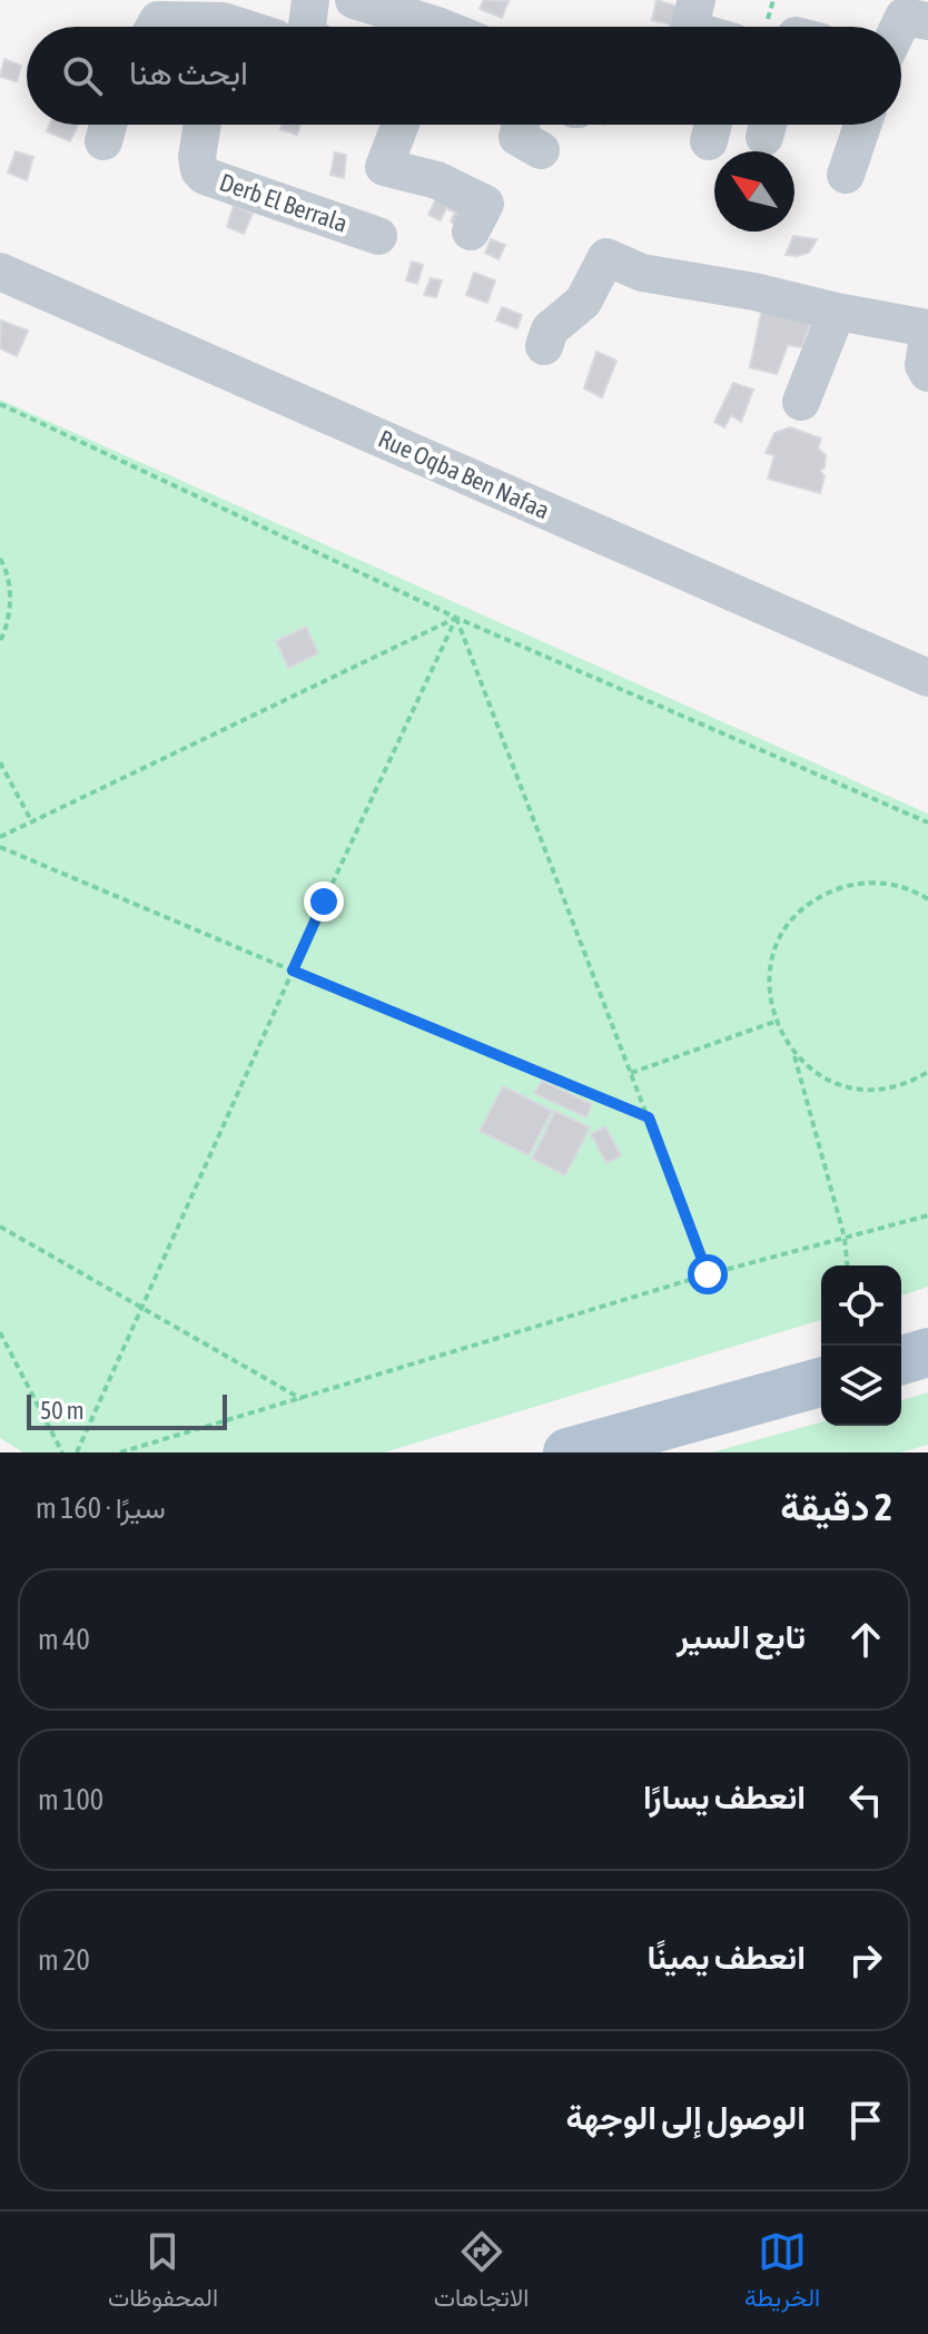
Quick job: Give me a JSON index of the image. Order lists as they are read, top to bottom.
{
  "streets": {
    "street": ["Derb El Berrala", "Rue Oqba Ben Nafaa"]
  },
  "scale_bar": "50 m",
  "north": "top left",
  "page": {
    "search": "ابحث هنا",
    "scale": "50 m",
    "heading": ["2 دقيقة", "سيرًا · 160 m"],
    "list": [
      ["تابع السير", "40 m"],
      ["انعطف يسارًا", "100 m"],
      ["انعطف يمينًا", "20 m"],
      "الوصول إلى الوجهة"
    ],
    "nav": ["الخريطة", "الاتجاهات", "المحفوظات"]
  }
}
